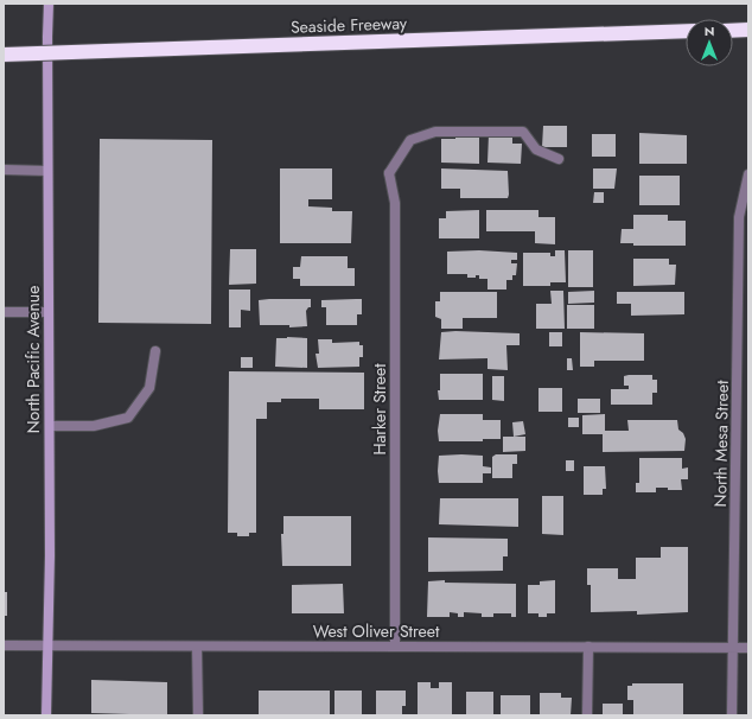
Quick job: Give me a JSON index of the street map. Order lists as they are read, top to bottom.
{
  "streets": {
    "highway": ["Seaside Freeway"],
    "main road": ["North Pacific Avenue"],
    "street": ["Harker Street", "North Mesa Street", "West Oliver Street"]
  },
  "crossings": [
    ["North Pacific Avenue", "West Oliver Street"],
    ["Harker Street", "West Oliver Street"],
    ["North Mesa Street", "West Oliver Street"]
  ],
  "north": "top"
}
